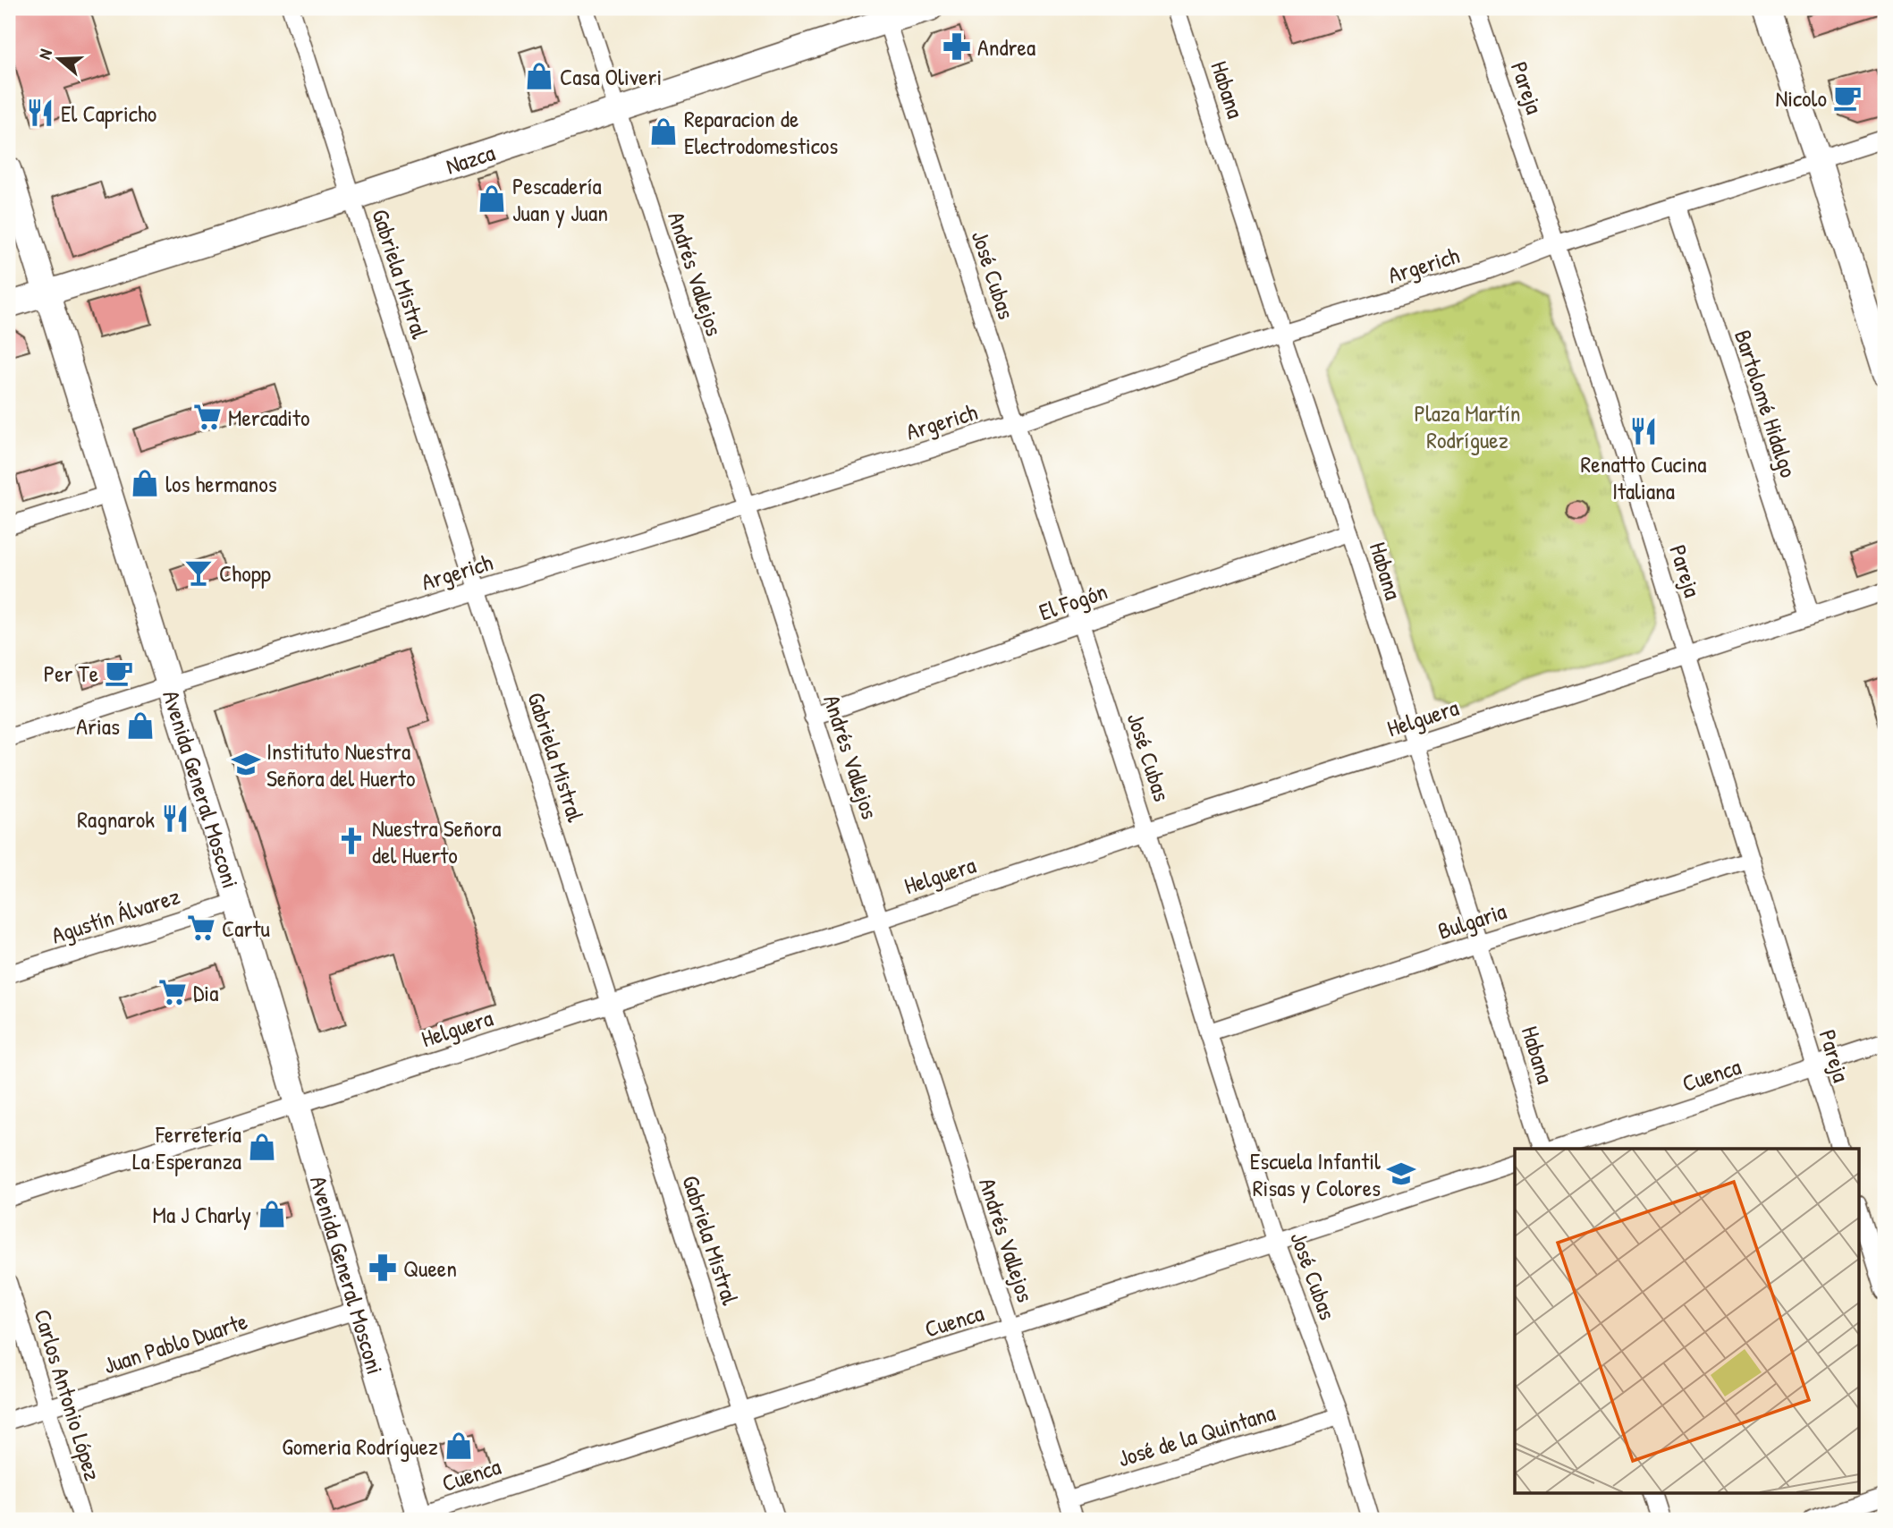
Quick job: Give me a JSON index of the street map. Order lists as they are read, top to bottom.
{
  "streets": {
    "main road": ["Nazca", "Avenida General Mosconi"],
    "street": [
      "Pareja",
      "Habana",
      "Argerich",
      "Gabriela Mistral",
      "Andrés Vallejos",
      "José Cubas",
      "Bartolomé Hidalgo",
      "El Fogón",
      "Helguera",
      "Agustín Álvarez",
      "Bulgaria",
      "Cuenca",
      "Juan Pablo Duarte",
      "Carlos Antonio López",
      "José de la Quintana"
    ]
  },
  "crossings": [
    ["Pareja", "Argerich"],
    ["Pareja", "Helguera"],
    ["Pareja", "Bulgaria"],
    ["Pareja", "Cuenca"],
    ["Habana", "Argerich"],
    ["Habana", "El Fogón"],
    ["Habana", "Helguera"],
    ["Habana", "Bulgaria"],
    ["Nazca", "Gabriela Mistral"],
    ["Nazca", "Andrés Vallejos"],
    ["Nazca", "José Cubas"],
    ["Nazca", "Avenida General Mosconi"],
    ["Argerich", "Gabriela Mistral"],
    ["Argerich", "Andrés Vallejos"],
    ["Argerich", "José Cubas"],
    ["Argerich", "Bartolomé Hidalgo"],
    ["Argerich", "Avenida General Mosconi"],
    ["Gabriela Mistral", "Helguera"],
    ["Gabriela Mistral", "Cuenca"],
    ["Andrés Vallejos", "El Fogón"],
    ["Andrés Vallejos", "Helguera"],
    ["Andrés Vallejos", "Cuenca"],
    ["Andrés Vallejos", "José de la Quintana"],
    ["José Cubas", "El Fogón"],
    ["José Cubas", "Helguera"],
    ["José Cubas", "Bulgaria"],
    ["José Cubas", "Cuenca"],
    ["José Cubas", "José de la Quintana"],
    ["Bartolomé Hidalgo", "Helguera"],
    ["Helguera", "Avenida General Mosconi"],
    ["Avenida General Mosconi", "Agustín Álvarez"],
    ["Avenida General Mosconi", "Cuenca"],
    ["Avenida General Mosconi", "Juan Pablo Duarte"],
    ["Juan Pablo Duarte", "Carlos Antonio López"]
  ],
  "parks": ["Plaza Martín Rodríguez"],
  "places": {
    "pharmacy": ["Andrea", "Queen"],
    "shop": [
      "Casa Oliveri",
      "Reparacion de Electrodomesticos",
      "Pescadería Juan y Juan",
      "los hermanos",
      "Arias",
      "Ferretería La Esperanza",
      "Ma J Charly",
      "Gomeria Rodríguez"
    ],
    "cafe": ["Nicolo", "Per Te"],
    "restaurant": ["El Capricho", "Renatto Cucina Italiana", "Ragnarok"],
    "supermarket": ["Mercadito", "Cartu", "Dia"],
    "bar": ["Chopp"],
    "school or university": ["Instituto Nuestra Señora del Huerto", "Escuela Infantil Risas y Colores"],
    "church": ["Nuestra Señora del Huerto"]
  },
  "north": "left"
}
